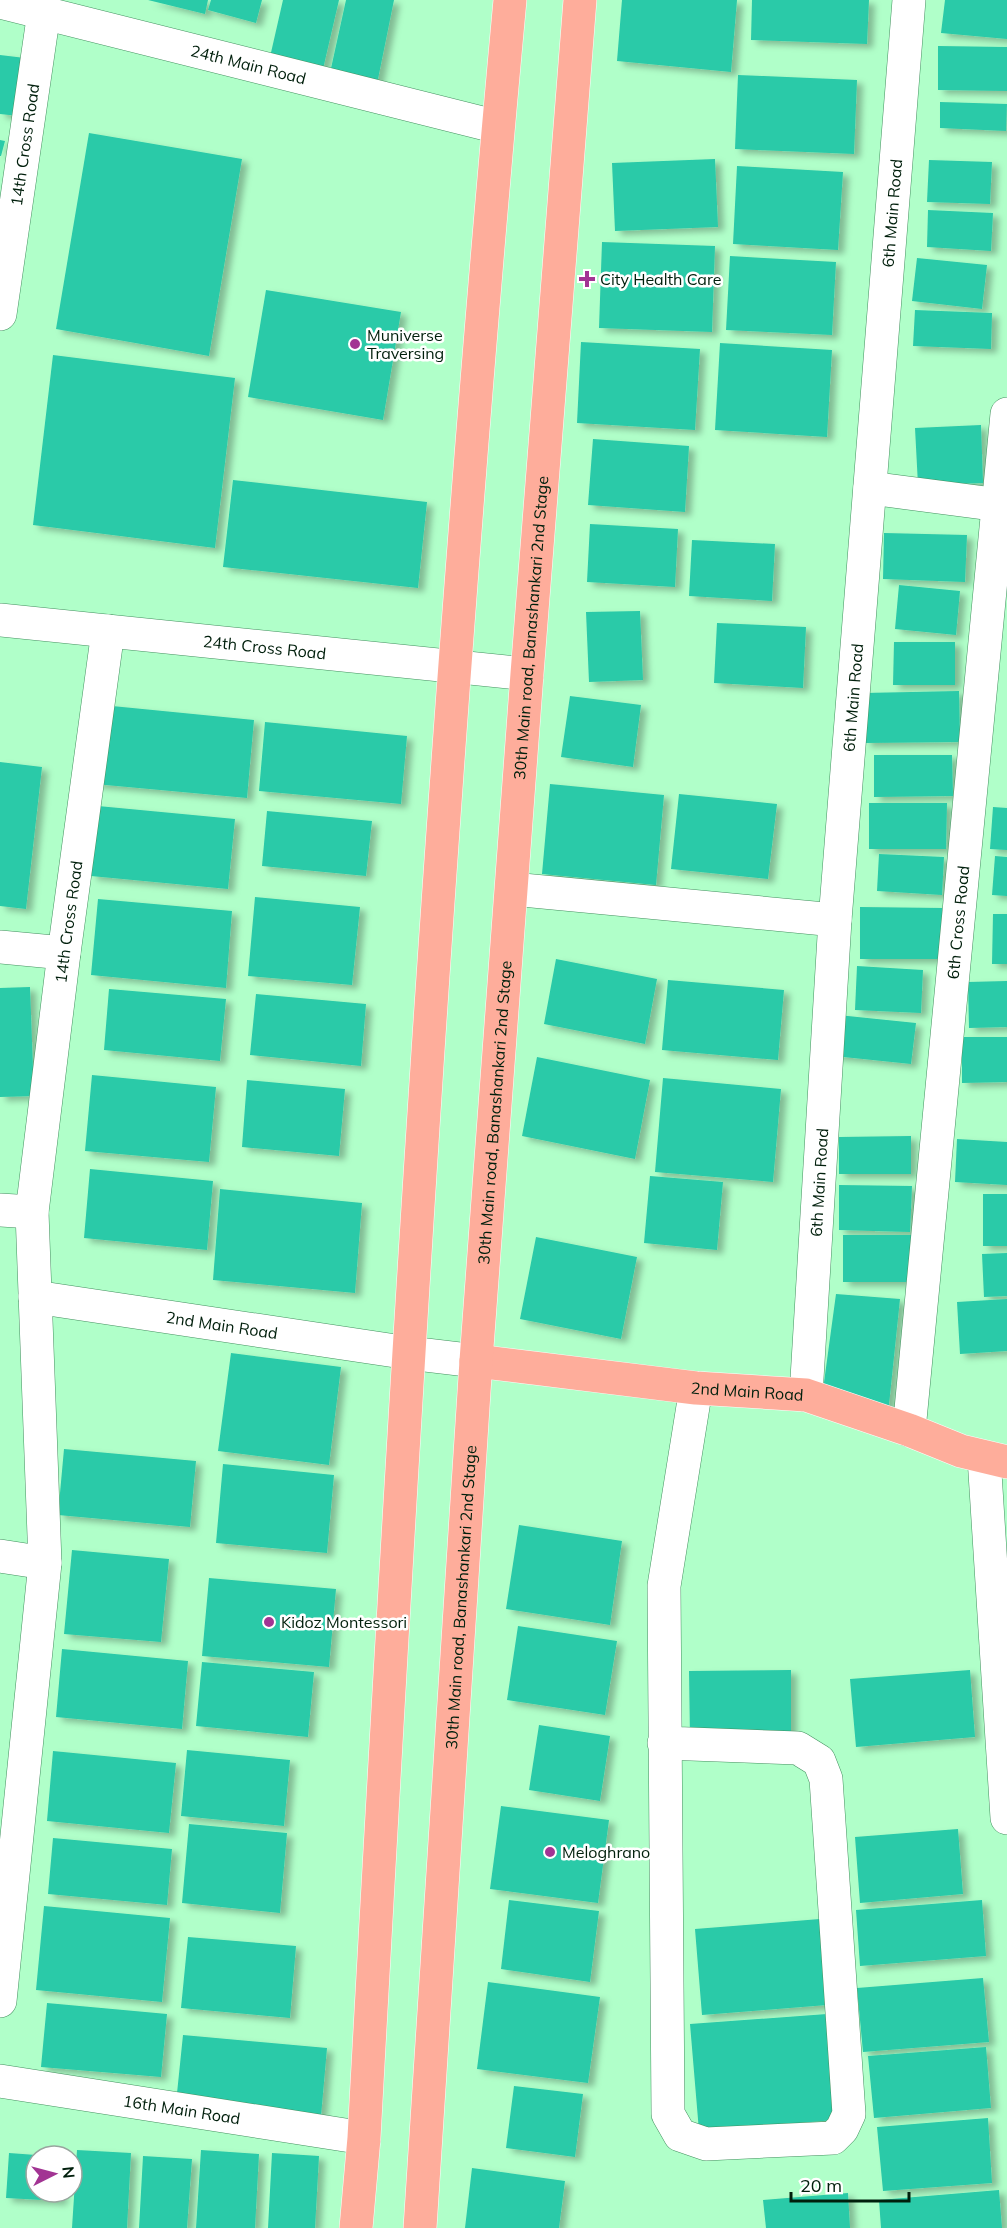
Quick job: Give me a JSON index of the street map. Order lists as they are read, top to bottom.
{
  "streets": {
    "main road": ["30th Main road, Banashankari 2nd Stage", "2nd Main Road"],
    "street": [
      "24th Main Road",
      "14th Cross Road",
      "6th Main Road",
      "24th Cross Road",
      "6th Cross Road",
      "16th Main Road"
    ]
  },
  "crossings": [
    ["24th Main Road", "14th Cross Road"],
    ["14th Cross Road", "24th Cross Road"],
    ["14th Cross Road", "2nd Main Road"],
    ["6th Main Road", "2nd Main Road"],
    ["30th Main road, Banashankari 2nd Stage", "24th Cross Road"],
    ["30th Main road, Banashankari 2nd Stage", "2nd Main Road"],
    ["6th Cross Road", "2nd Main Road"]
  ],
  "places": {
    "health": ["City Health Care"],
    "other": ["Muniverse Traversing", "Kidoz Montessori", "Meloghrano"]
  },
  "scale_bar": "20 m",
  "north": "right"
}
